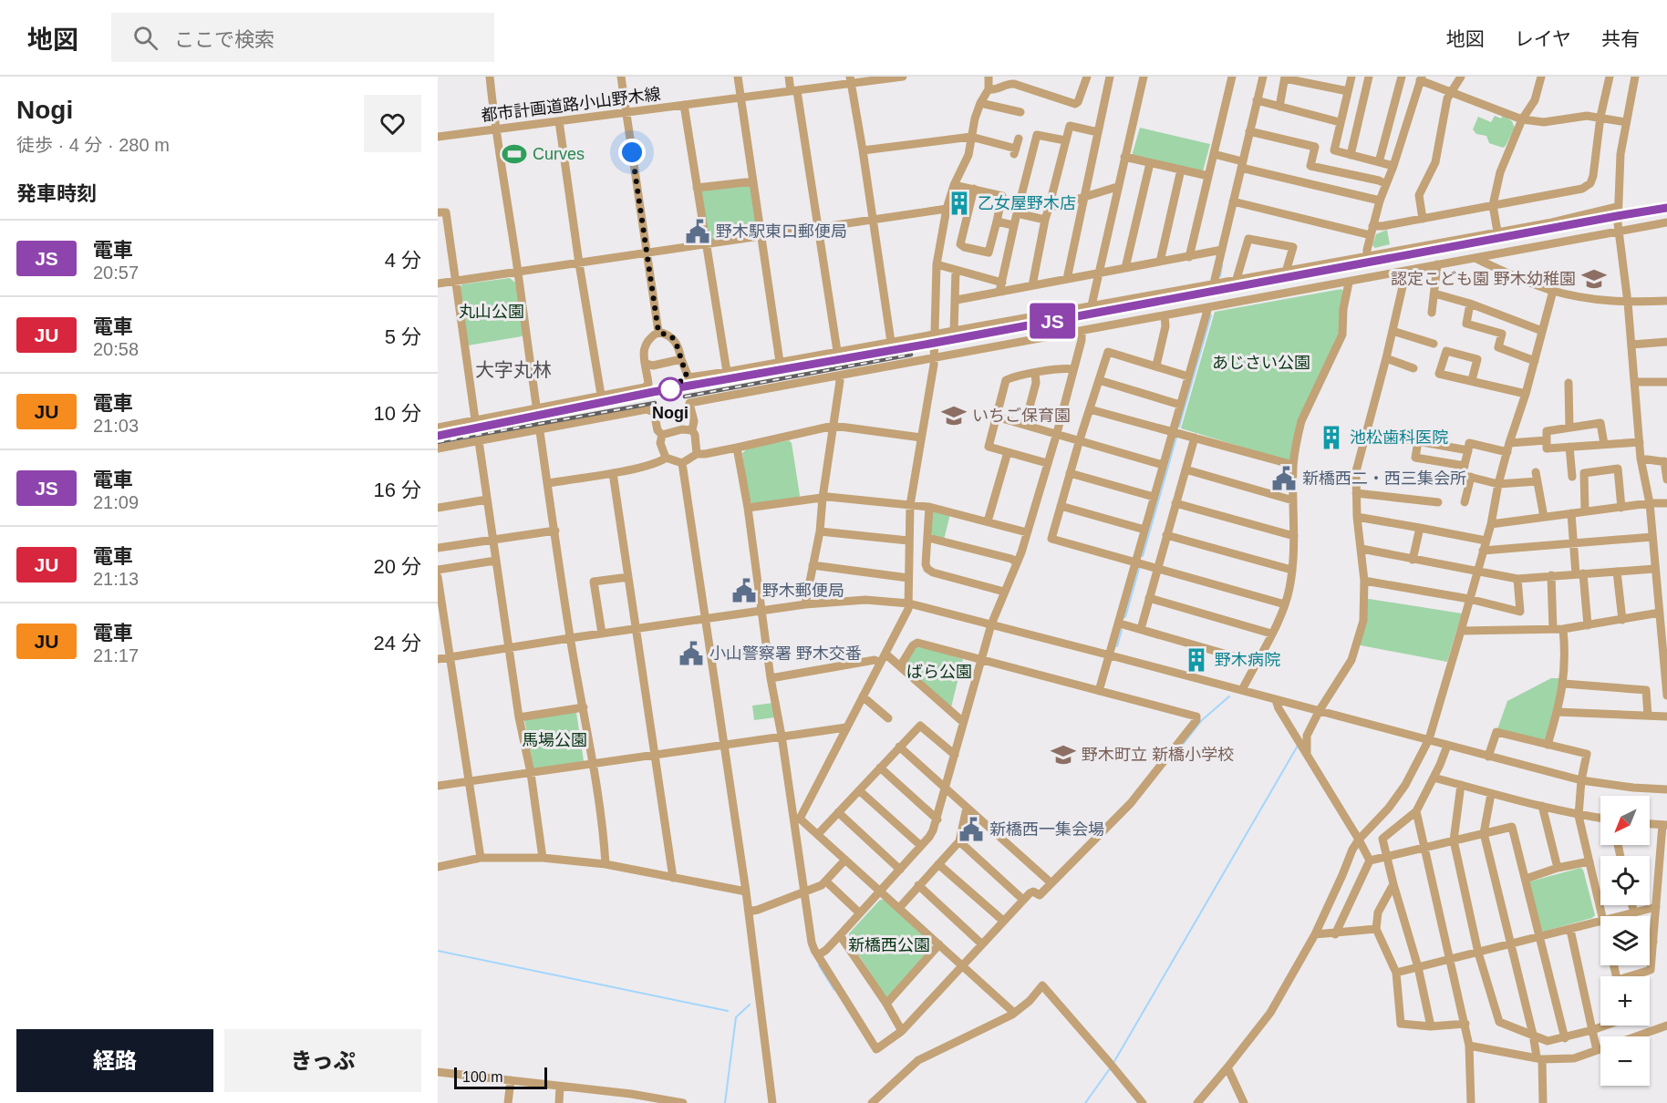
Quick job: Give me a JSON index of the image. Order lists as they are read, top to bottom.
{
  "streets": {
    "street": ["都市計画道路小山野木線"]
  },
  "districts": ["大字丸林"],
  "parks": [
    "丸山公園",
    "あじさい公園",
    "ばら公園",
    "馬場公園",
    "新橋西公園"
  ],
  "places": {
    "sports": ["Curves"],
    "building": ["乙女屋野木店", "池松歯科医院", "野木病院"],
    "public building": [
      "野木駅東口郵便局",
      "新橋西二・西三集会所",
      "野木郵便局",
      "小山警察署 野木交番",
      "新橋西一集会場"
    ],
    "school or university": ["認定こども園 野木幼稚園", "いちご保育園", "野木町立 新橋小学校"],
    "other": ["Nogi"]
  },
  "scale_bar": "100 m",
  "north": "bottom left",
  "page": {
    "header": "地図",
    "search": "ここで検索",
    "nav": ["地図", "レイヤ", "共有"],
    "heading": [
      ["Nogi", "徒歩 · 4 分 · 280 m"],
      "発車時刻"
    ],
    "on_map": "JS",
    "list": [
      {
        "mark": "JS",
        "name": "電車",
        "note": "20:57",
        "value": "4 分"
      },
      {
        "mark": "JU",
        "name": "電車",
        "note": "20:58",
        "value": "5 分"
      },
      {
        "mark": "JU",
        "name": "電車",
        "note": "21:03",
        "value": "10 分"
      },
      {
        "mark": "JS",
        "name": "電車",
        "note": "21:09",
        "value": "16 分"
      },
      {
        "mark": "JU",
        "name": "電車",
        "note": "21:13",
        "value": "20 分"
      },
      {
        "mark": "JU",
        "name": "電車",
        "note": "21:17",
        "value": "24 分"
      }
    ],
    "map_buttons": ["+", "−"],
    "buttons": ["経路", "きっぷ"],
    "scale": "100 m"
  }
}
